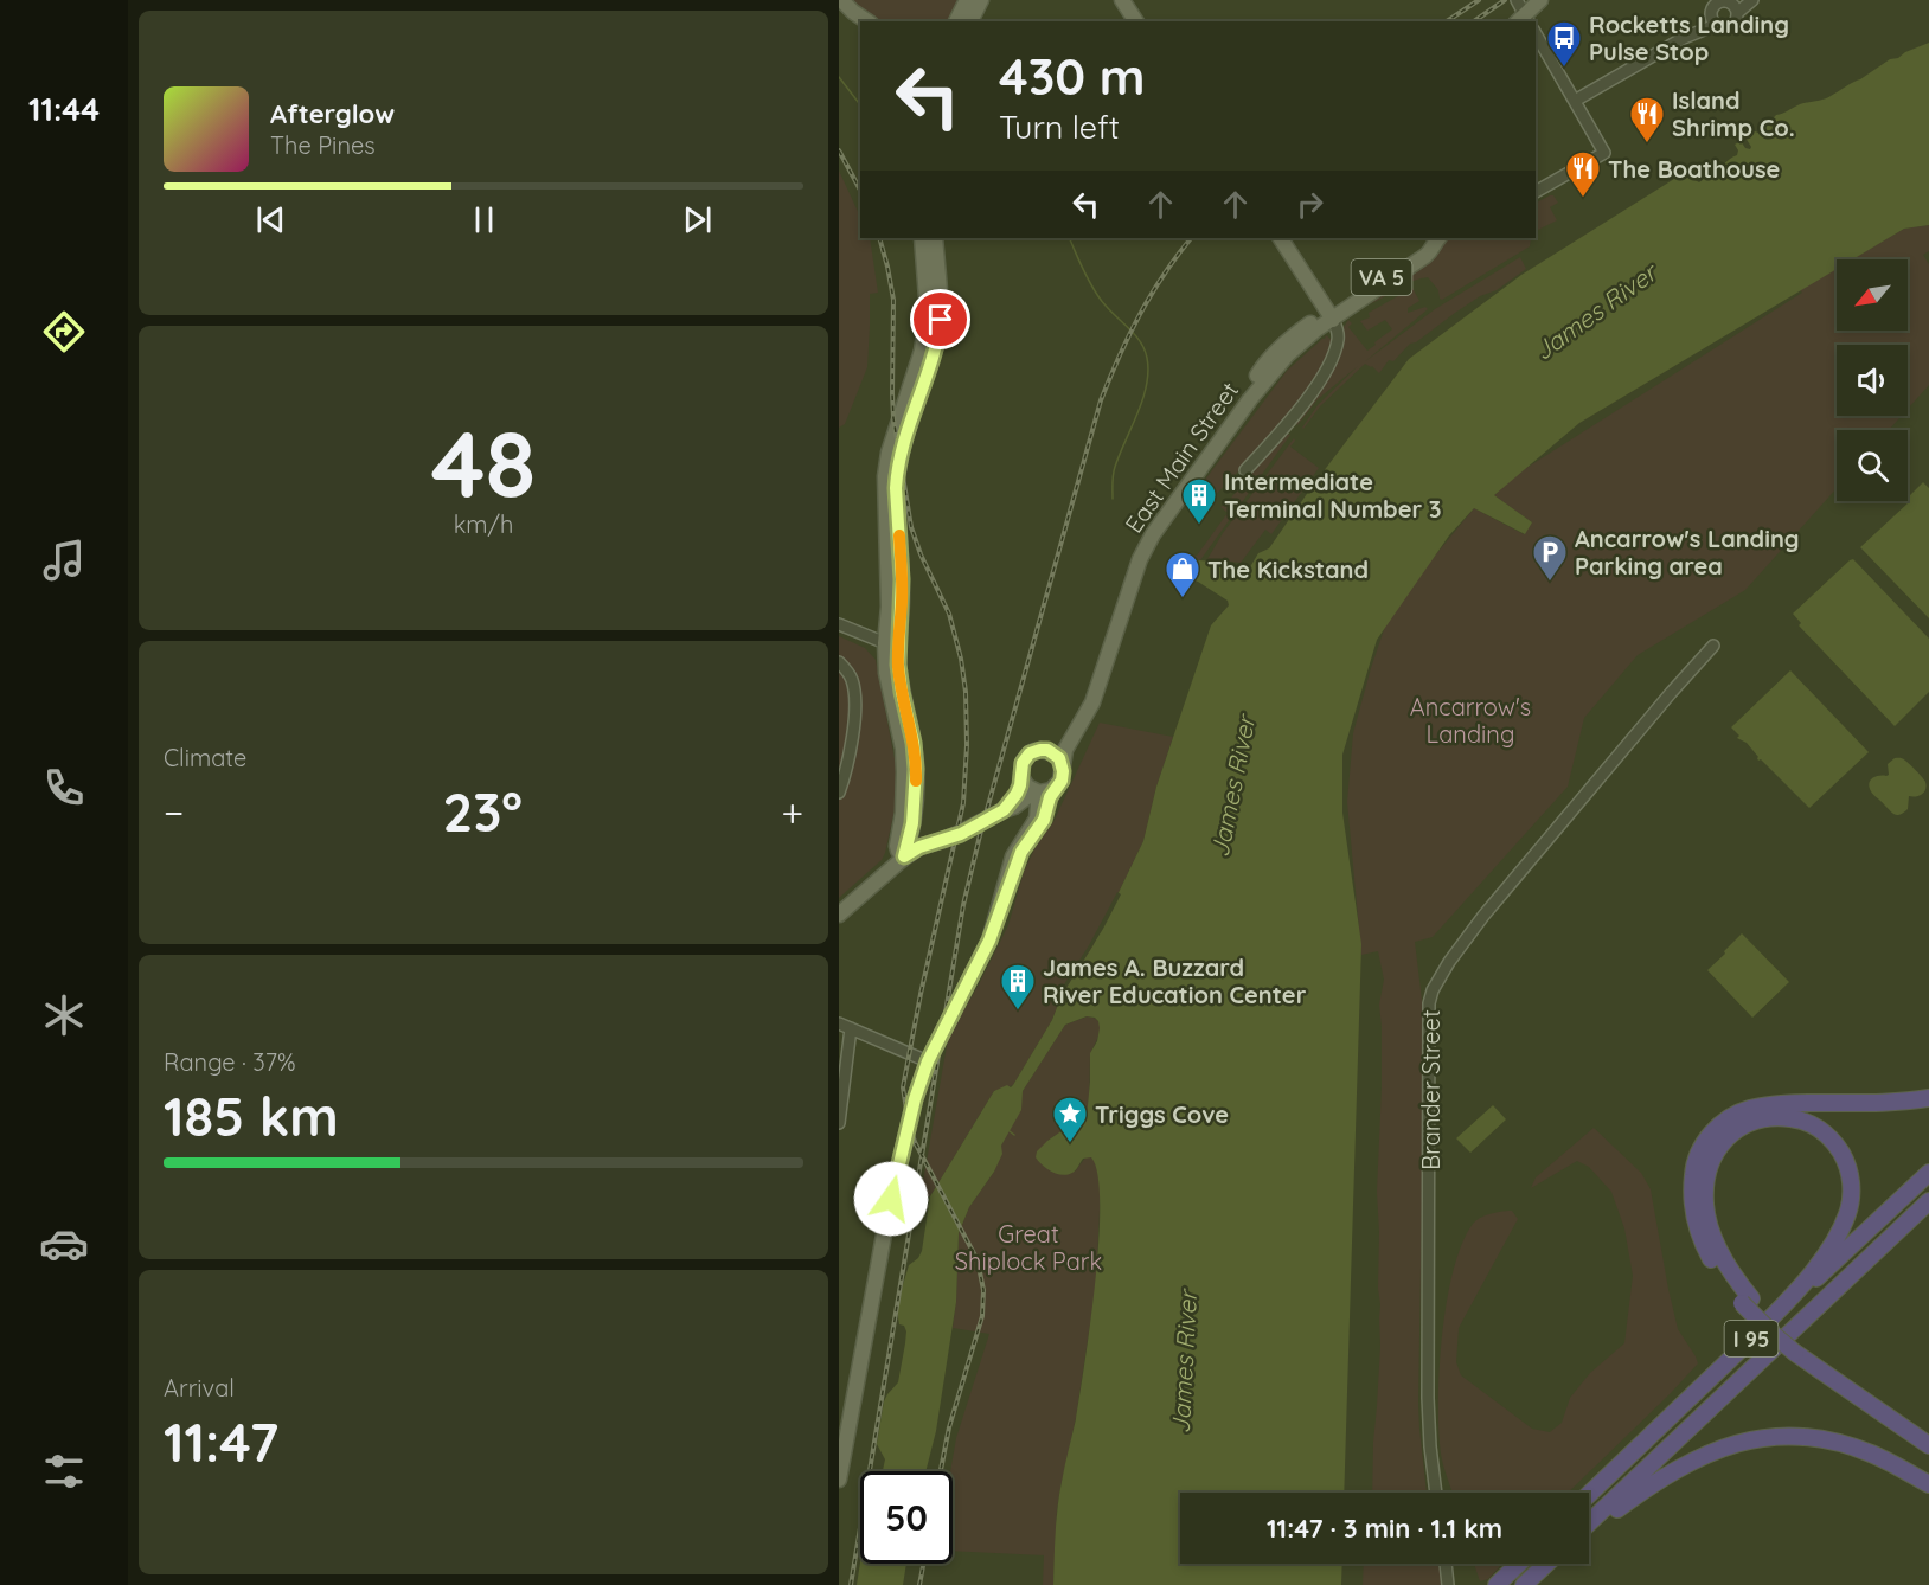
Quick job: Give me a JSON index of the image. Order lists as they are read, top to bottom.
{
  "streets": {
    "highway": ["I 95"],
    "main road": ["VA 5", "East Main Street"],
    "street": ["Brander Street"]
  },
  "crossings": [
    ["VA 5", "East Main Street"]
  ],
  "water": ["James River"],
  "parks": ["Ancarrow's Landing", "Great Shiplock Park"],
  "places": {
    "bus stop": ["Rocketts Landing Pulse Stop"],
    "restaurant": ["Island Shrimp Co.", "The Boathouse"],
    "building": ["Intermediate Terminal Number 3", "James A. Buzzard River Education Center"],
    "parking": ["Ancarrow's Landing Parking area"],
    "shop": ["The Kickstand"],
    "place": ["Triggs Cove"]
  },
  "north": "bottom left",
  "page": {
    "tabs": "11:44",
    "turn": ["430 m", "Turn left"],
    "song": ["Afterglow", "The Pines"],
    "tile": [
      ["48", "km/h"],
      "Climate",
      ["Range · 37%", "185 km"],
      ["Arrival", "11:47"]
    ],
    "heat": ["−", "23°", "+"],
    "limit": "50",
    "trip": "11:47 · 3 min · 1.1 km"
  }
}
